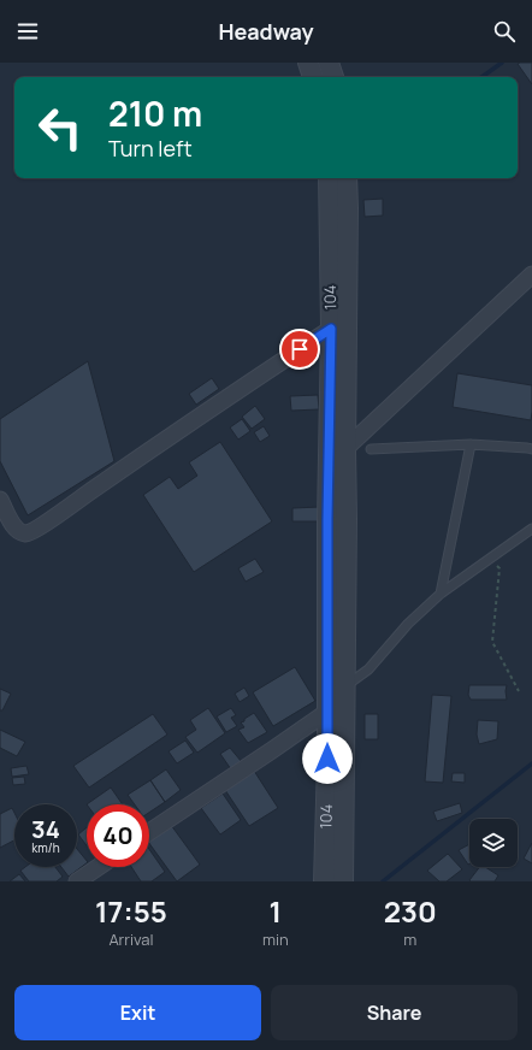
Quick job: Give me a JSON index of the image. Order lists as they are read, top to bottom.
{
  "streets": {
    "street": ["104"]
  },
  "page": {
    "header": "Headway",
    "turn": ["210 m", "Turn left"],
    "speed": "34 km/h",
    "limit": "40",
    "eta": [
      "17:55",
      "Arrival",
      "1",
      "min",
      "230",
      "m"
    ],
    "buttons": ["Exit", "Share"]
  }
}
